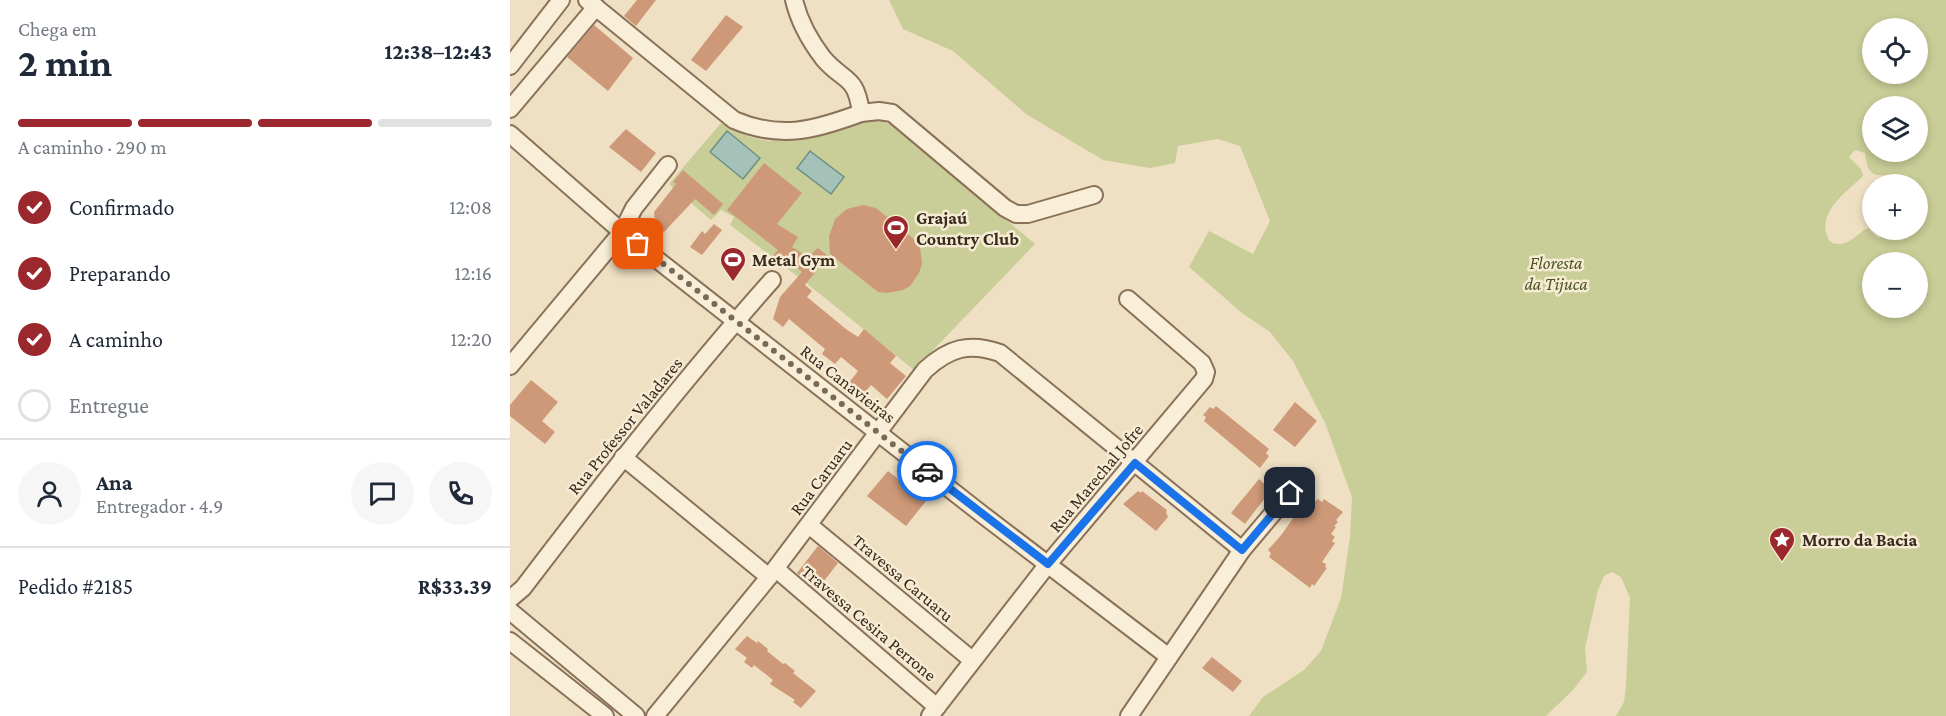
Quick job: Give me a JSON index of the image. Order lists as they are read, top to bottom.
{
  "streets": {
    "street": [
      "Rua Canavieiras",
      "Rua Professor Valadares",
      "Rua Caruaru",
      "Rua Marechal Jofre",
      "Travessa Caruaru",
      "Travessa Cesira Perrone"
    ]
  },
  "crossings": [
    ["Rua Canavieiras", "Rua Professor Valadares"],
    ["Rua Canavieiras", "Rua Caruaru"],
    ["Rua Canavieiras", "Rua Marechal Jofre"],
    ["Rua Professor Valadares", "Travessa Cesira Perrone"],
    ["Rua Caruaru", "Rua Marechal Jofre"],
    ["Rua Caruaru", "Travessa Caruaru"],
    ["Rua Caruaru", "Travessa Cesira Perrone"],
    ["Rua Marechal Jofre", "Travessa Caruaru"],
    ["Rua Marechal Jofre", "Travessa Cesira Perrone"]
  ],
  "parks": ["Floresta da Tijuca"],
  "places": {
    "sports": ["Grajaú Country Club", "Metal Gym"],
    "place": ["Morro da Bacia"]
  },
  "page": {
    "heading": ["2 min", "Chega em", "12:38–12:43"],
    "panel": [
      "Ana",
      "Entregador · 4.9",
      "Pedido #2185",
      "R$33.39"
    ],
    "map_buttons": ["+", "−"],
    "bar": "A caminho · 290 m",
    "list": [
      ["Confirmado", "12:08"],
      ["Preparando", "12:16"],
      ["A caminho", "12:20"],
      "Entregue"
    ]
  }
}
